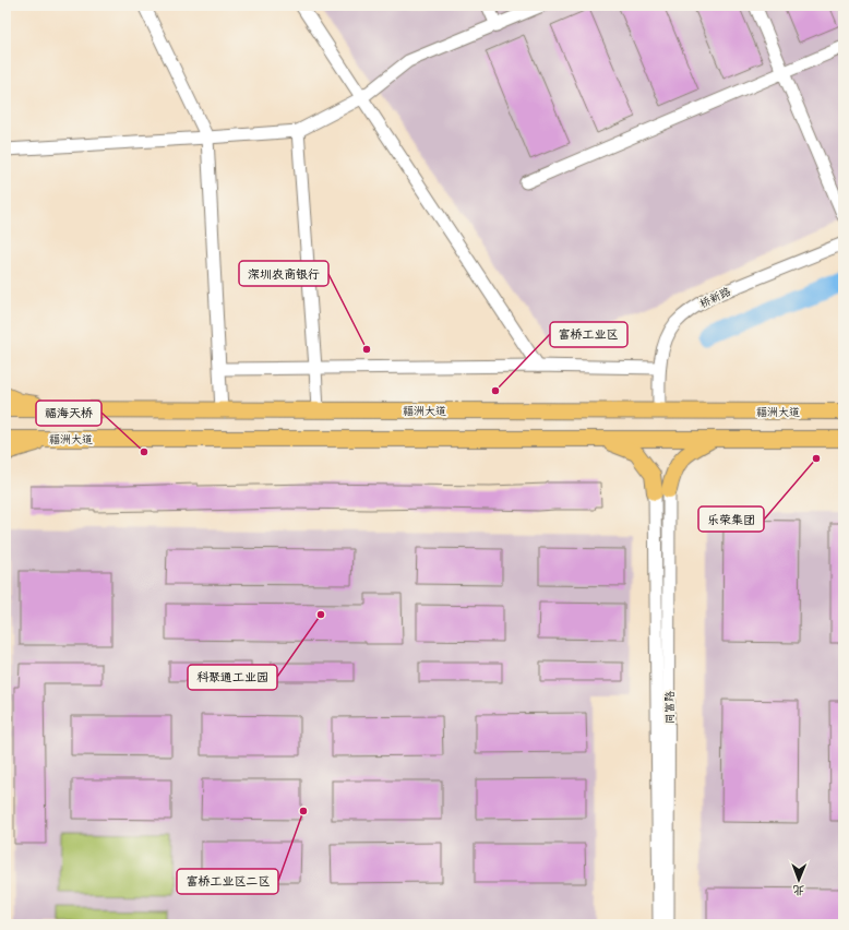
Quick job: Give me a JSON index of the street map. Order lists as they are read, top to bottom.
{
  "streets": {
    "main road": ["福洲大道"],
    "street": ["桥新路", "同富路"]
  },
  "crossings": [
    ["桥新路", "福洲大道"]
  ],
  "places": [
    "深圳农商银行",
    "富桥工业区",
    "福海天桥",
    "乐荣集团",
    "科聚通工业园",
    "富桥工业区二区"
  ],
  "north": "bottom"
}
